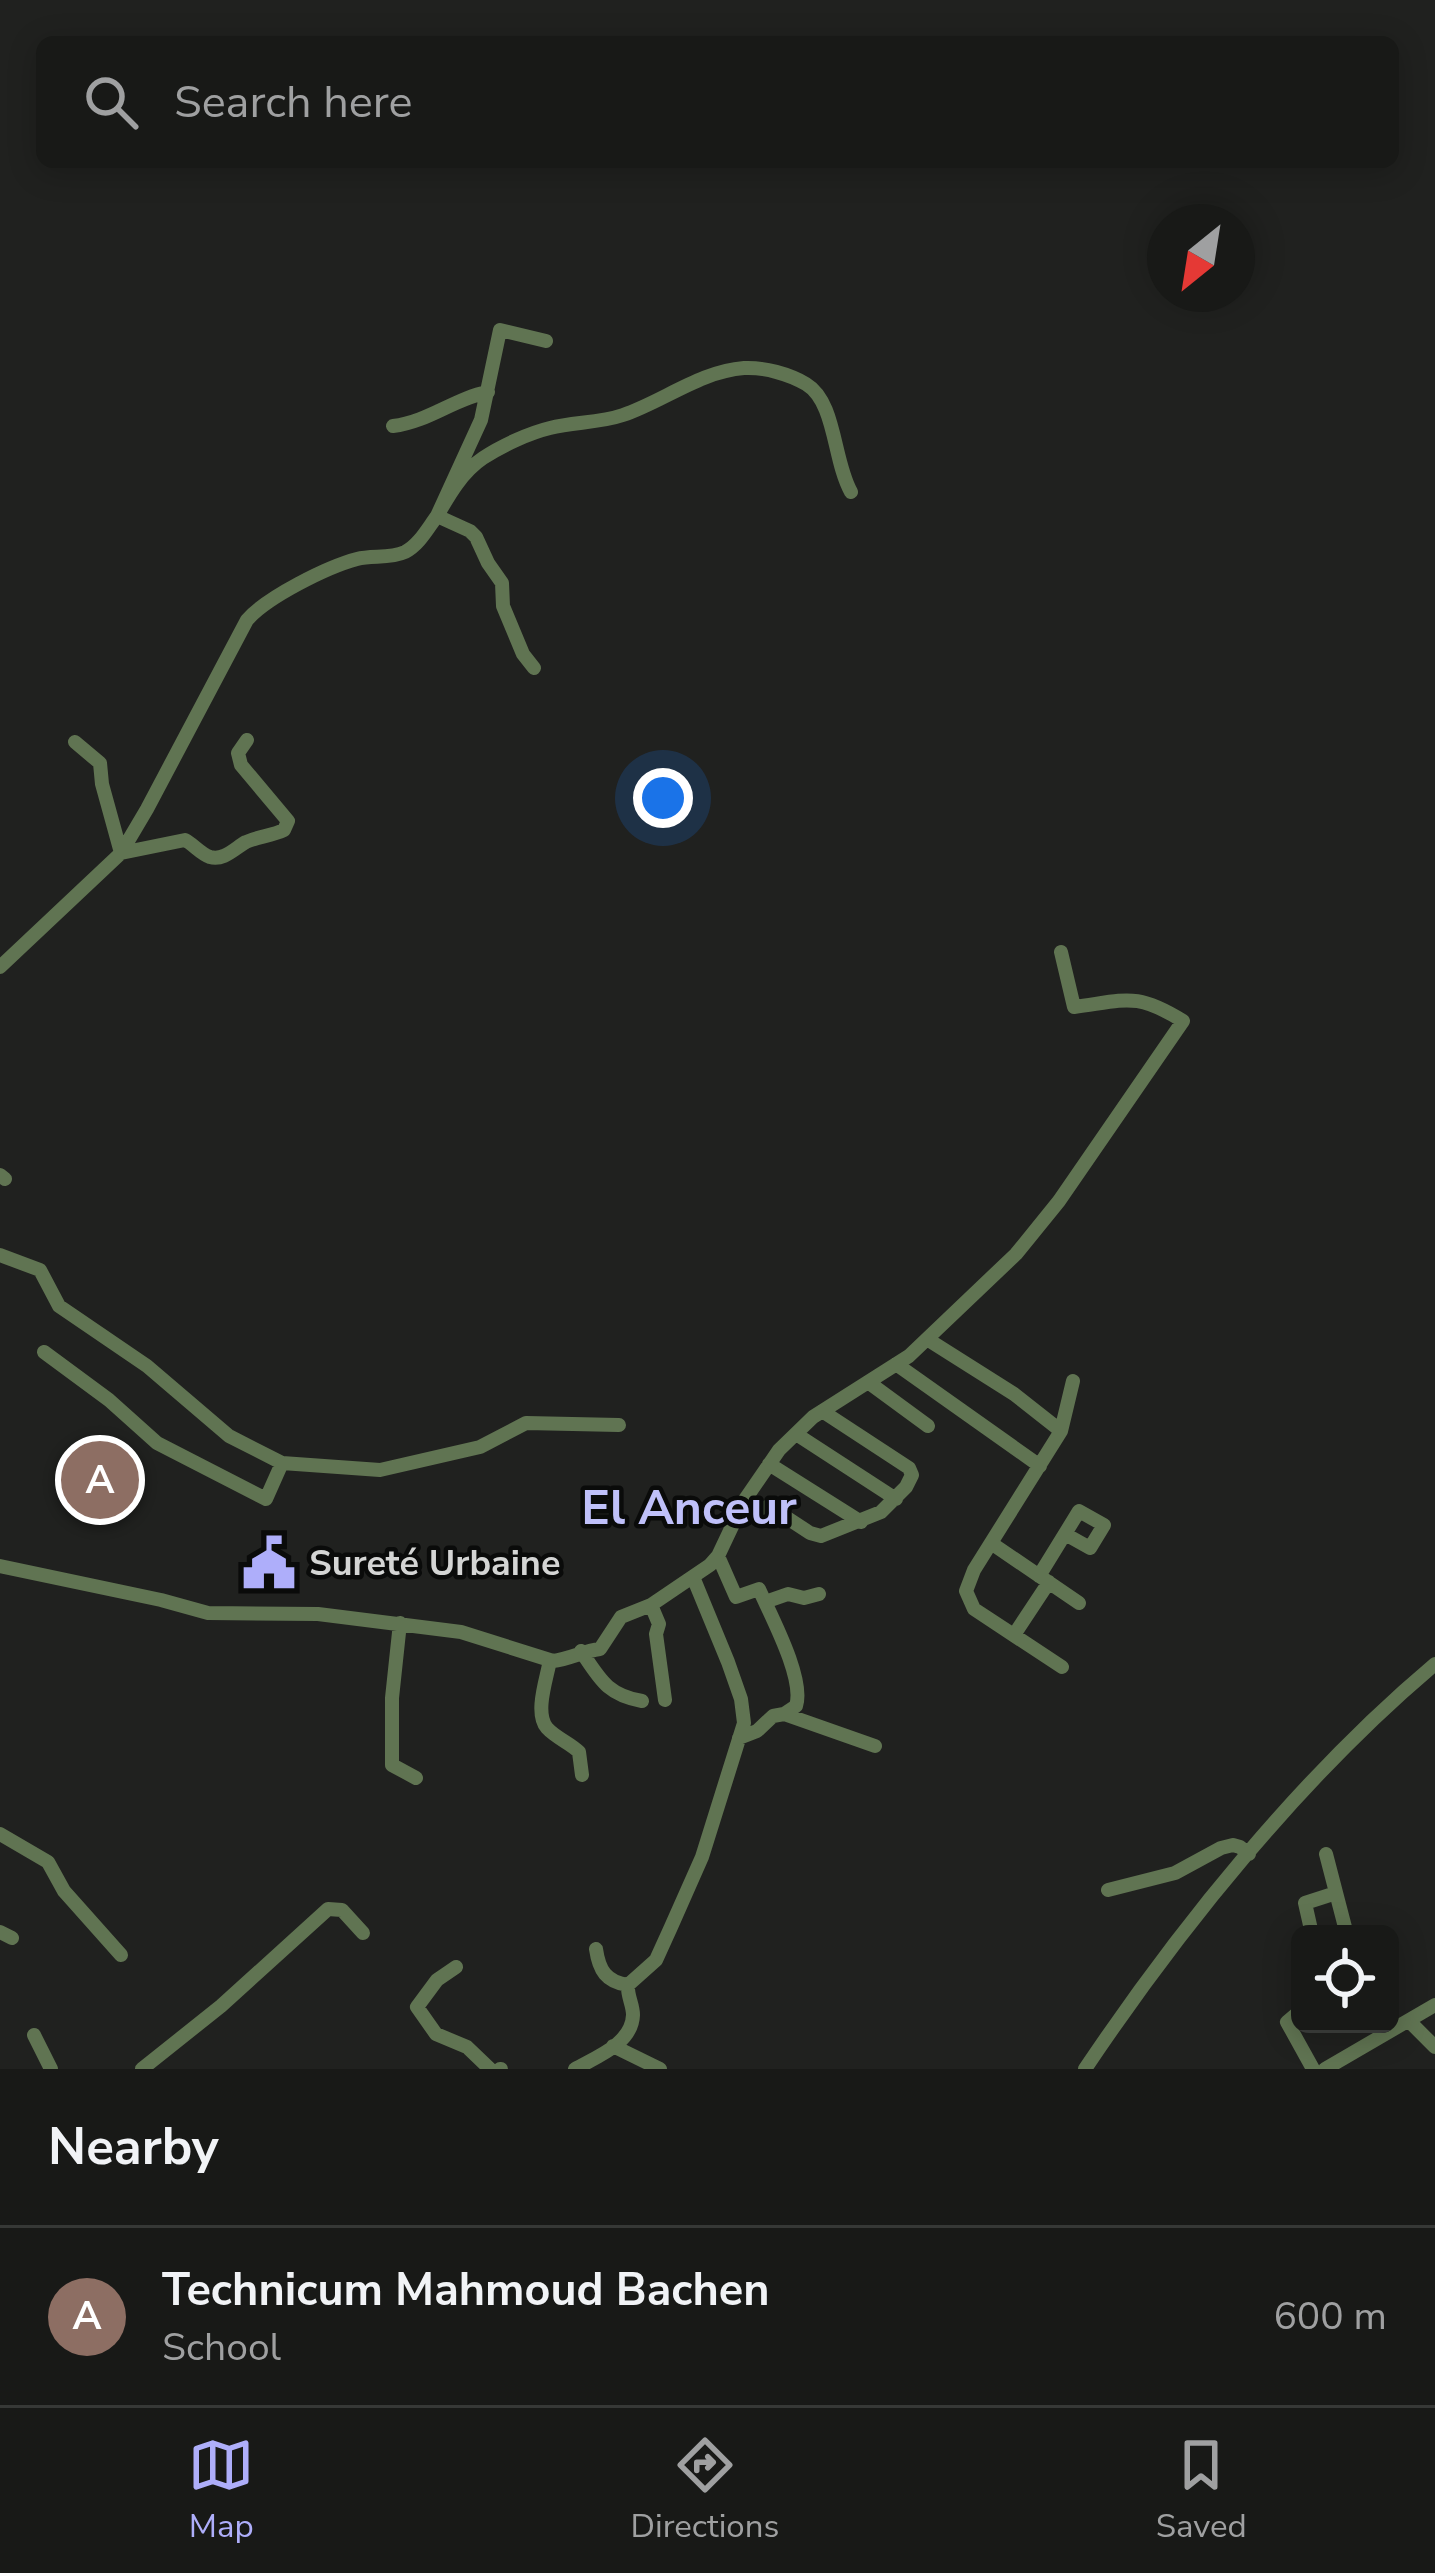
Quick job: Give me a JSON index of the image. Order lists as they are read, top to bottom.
{
  "districts": ["El Anceur"],
  "places": {
    "public building": ["Sureté Urbaine"]
  },
  "north": "bottom left",
  "page": {
    "search": "Search here",
    "pins": "A",
    "heading": "Nearby",
    "list": [
      {
        "mark": "A",
        "name": "Technicum Mahmoud Bachen",
        "note": "School",
        "value": "600 m"
      }
    ],
    "nav": ["Map", "Directions", "Saved"]
  }
}
